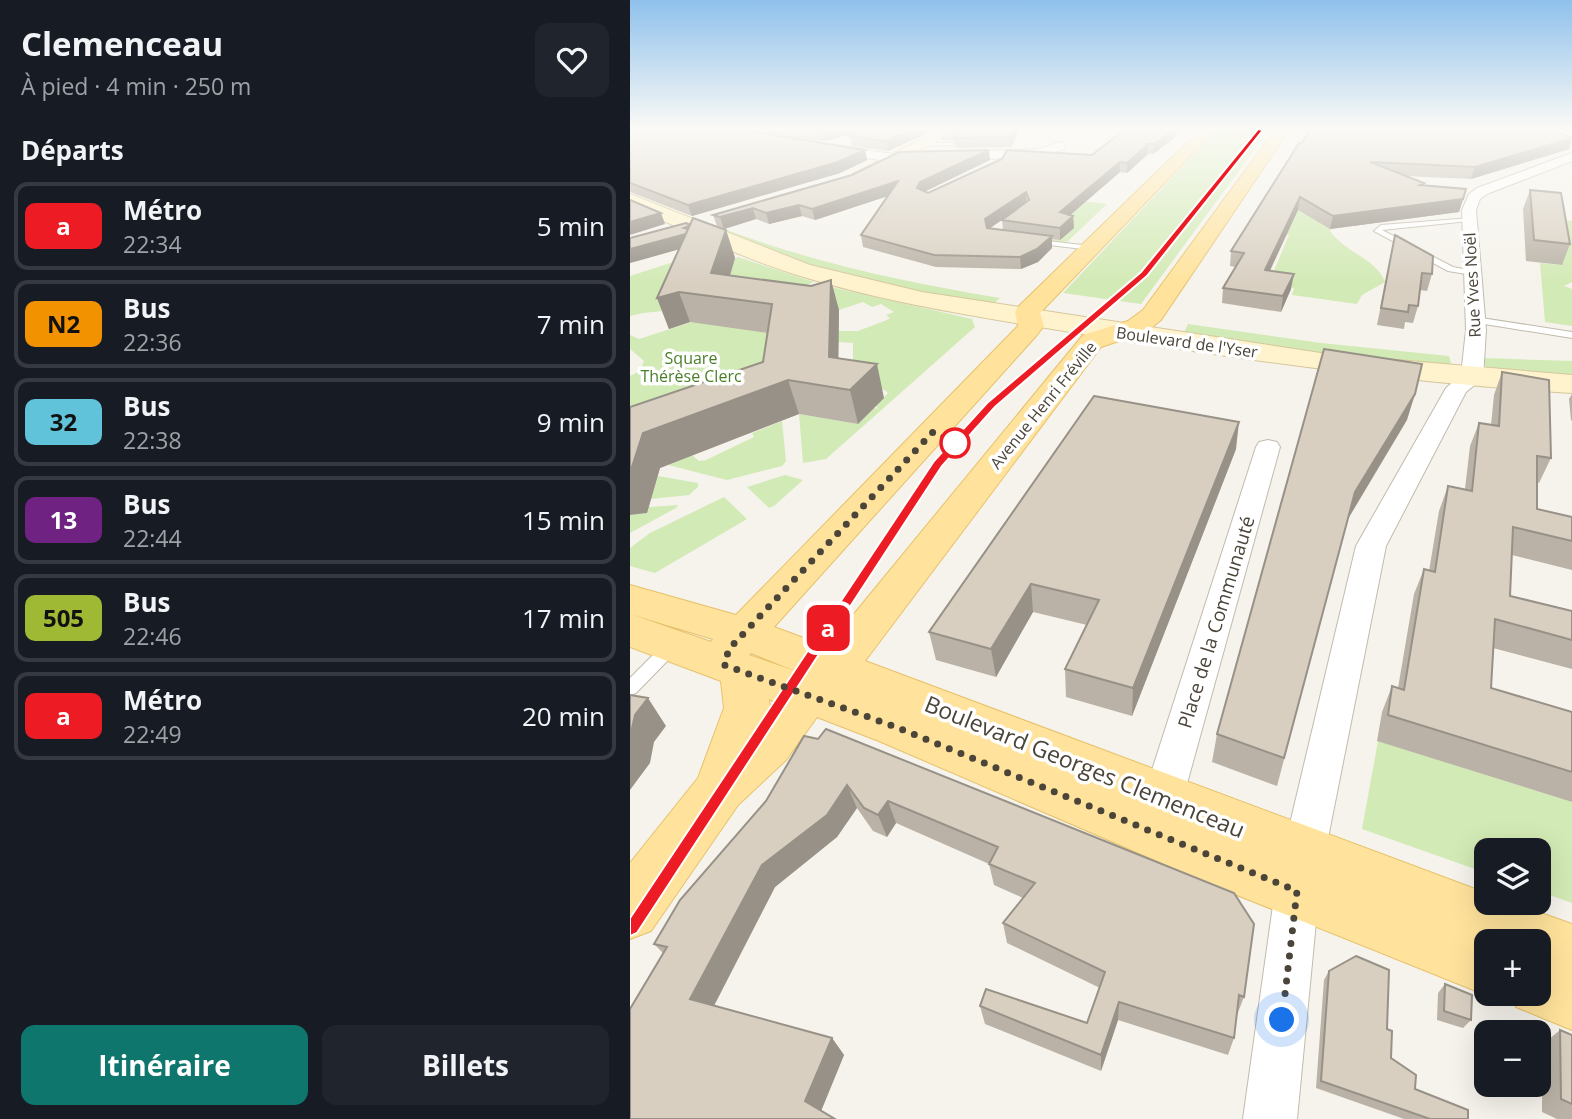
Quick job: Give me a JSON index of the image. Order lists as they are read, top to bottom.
{
  "streets": {
    "main road": ["Boulevard de l'Yser", "Avenue Henri Fréville", "Boulevard Georges Clemenceau"],
    "street": ["Rue Yves Noël", "Place de la Communauté"]
  },
  "crossings": [
    ["Rue Yves Noël", "Boulevard de l'Yser"],
    ["Boulevard de l'Yser", "Avenue Henri Fréville"],
    ["Avenue Henri Fréville", "Boulevard Georges Clemenceau"],
    ["Place de la Communauté", "Boulevard Georges Clemenceau"]
  ],
  "parks": ["Square Thérèse Clerc"],
  "lines": ["metro line a"],
  "page": {
    "heading": [
      ["Clemenceau", "À pied · 4 min · 250 m"],
      "Départs"
    ],
    "on_map": "a",
    "list": [
      {
        "mark": "a",
        "name": "Métro",
        "note": "22:34",
        "value": "5 min"
      },
      {
        "mark": "N2",
        "name": "Bus",
        "note": "22:36",
        "value": "7 min"
      },
      {
        "mark": "32",
        "name": "Bus",
        "note": "22:38",
        "value": "9 min"
      },
      {
        "mark": "13",
        "name": "Bus",
        "note": "22:44",
        "value": "15 min"
      },
      {
        "mark": "505",
        "name": "Bus",
        "note": "22:46",
        "value": "17 min"
      },
      {
        "mark": "a",
        "name": "Métro",
        "note": "22:49",
        "value": "20 min"
      }
    ],
    "map_buttons": ["+", "−"],
    "buttons": ["Itinéraire", "Billets"]
  }
}
